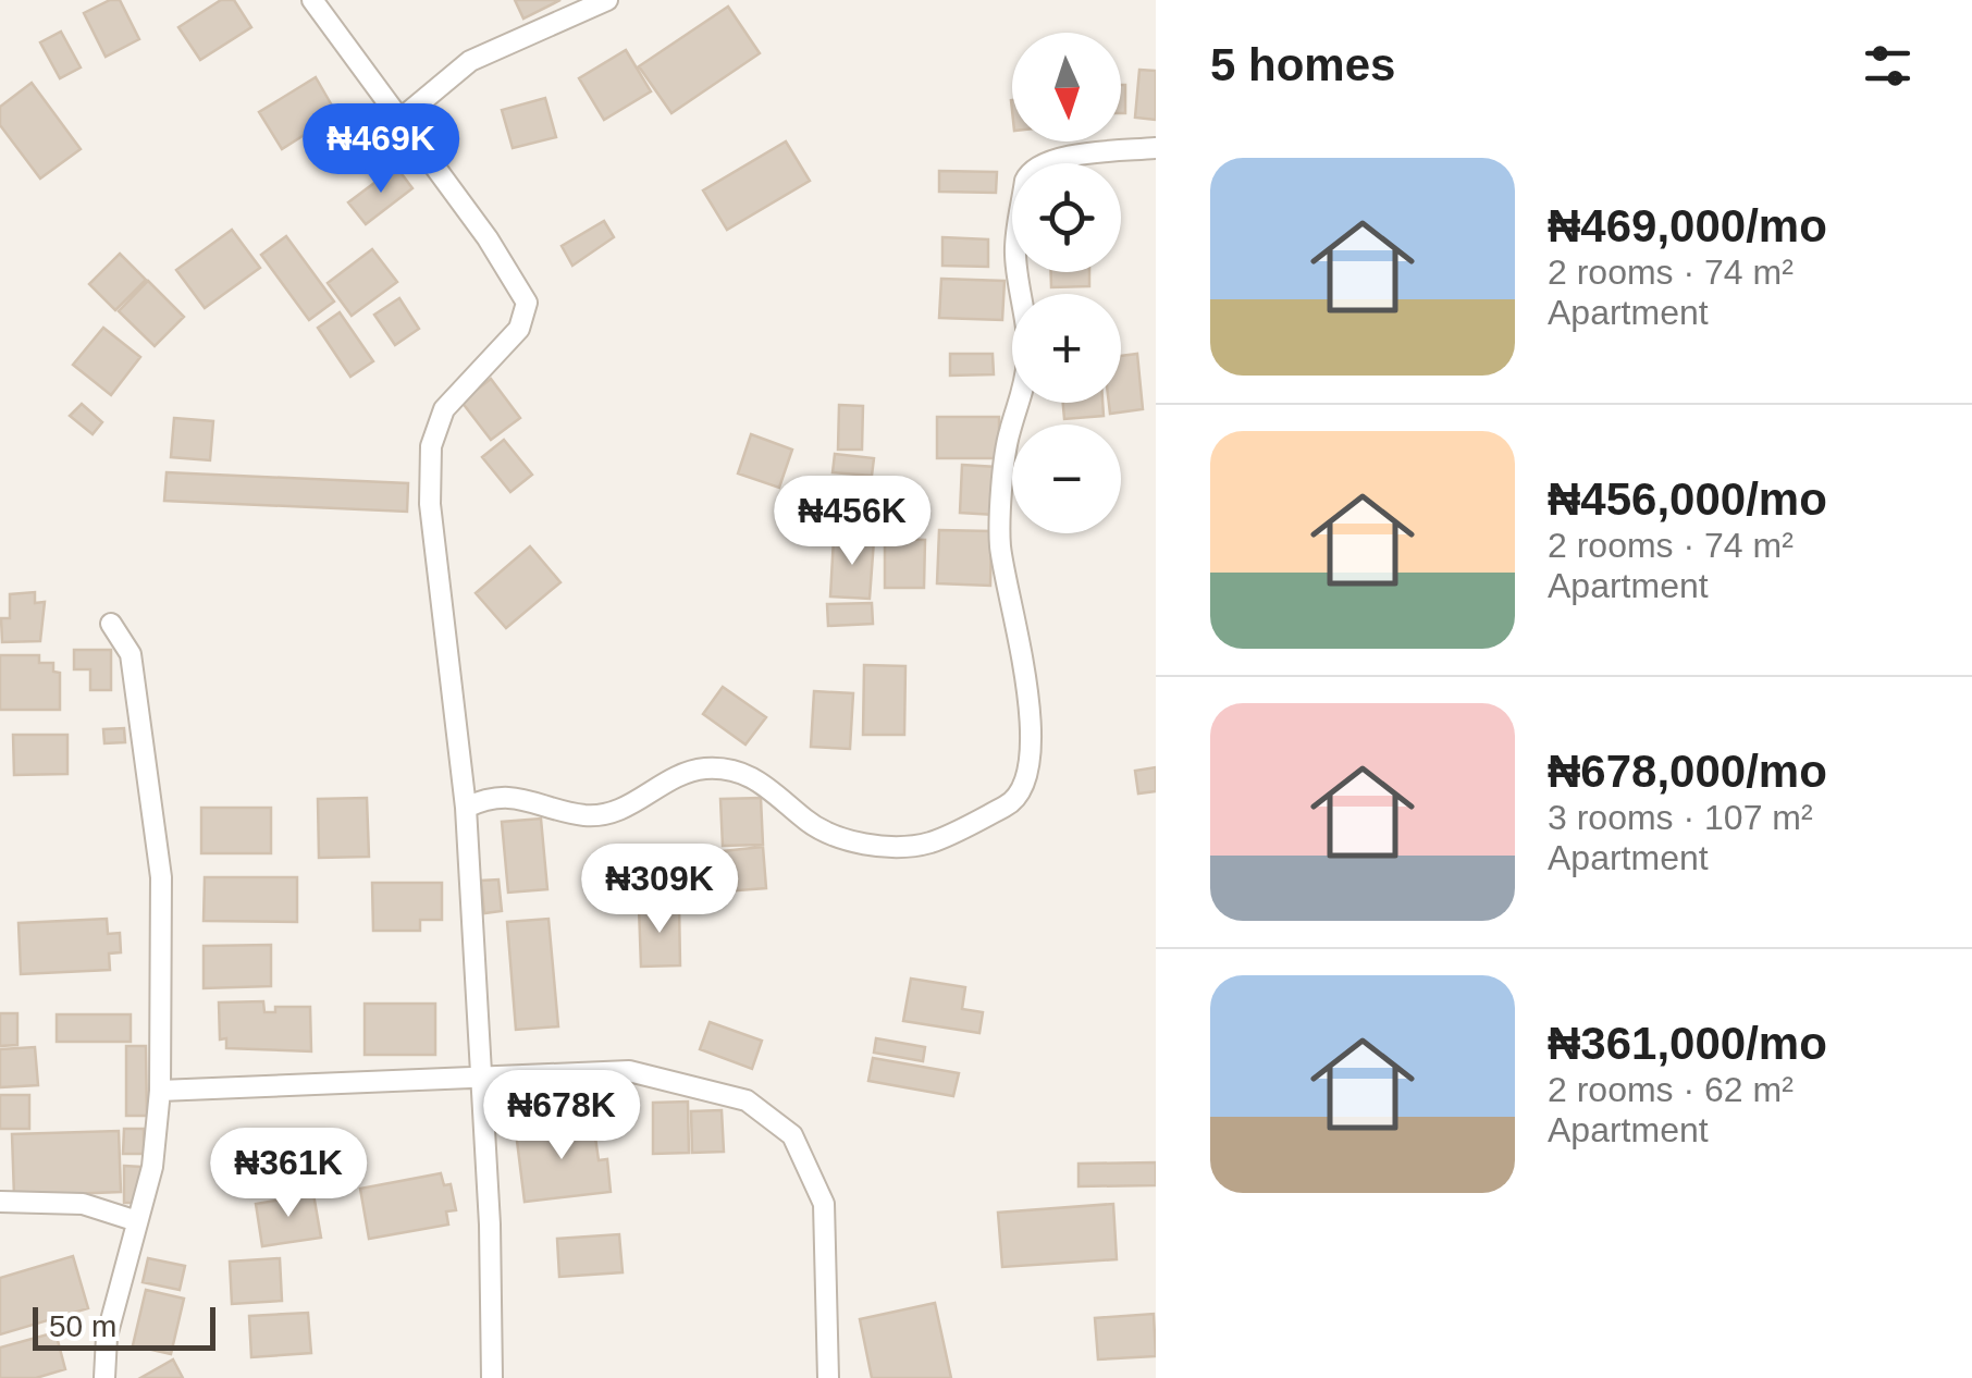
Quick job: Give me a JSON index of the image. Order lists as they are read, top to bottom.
{
  "scale_bar": "50 m",
  "north": "bottom",
  "page": {
    "heading": "5 homes",
    "map_buttons": ["+", "−"],
    "price": [
      "₦469K",
      "₦456K",
      "₦309K",
      "₦678K",
      "₦361K"
    ],
    "list": [
      {
        "name": "₦469,000/mo",
        "note": "2 rooms · 74 m² · Apartment"
      },
      {
        "name": "₦456,000/mo",
        "note": "2 rooms · 74 m² · Apartment"
      },
      {
        "name": "₦678,000/mo",
        "note": "3 rooms · 107 m² · Apartment"
      },
      {
        "name": "₦361,000/mo",
        "note": "2 rooms · 62 m² · Apartment"
      }
    ],
    "scale": "50 m"
  }
}
